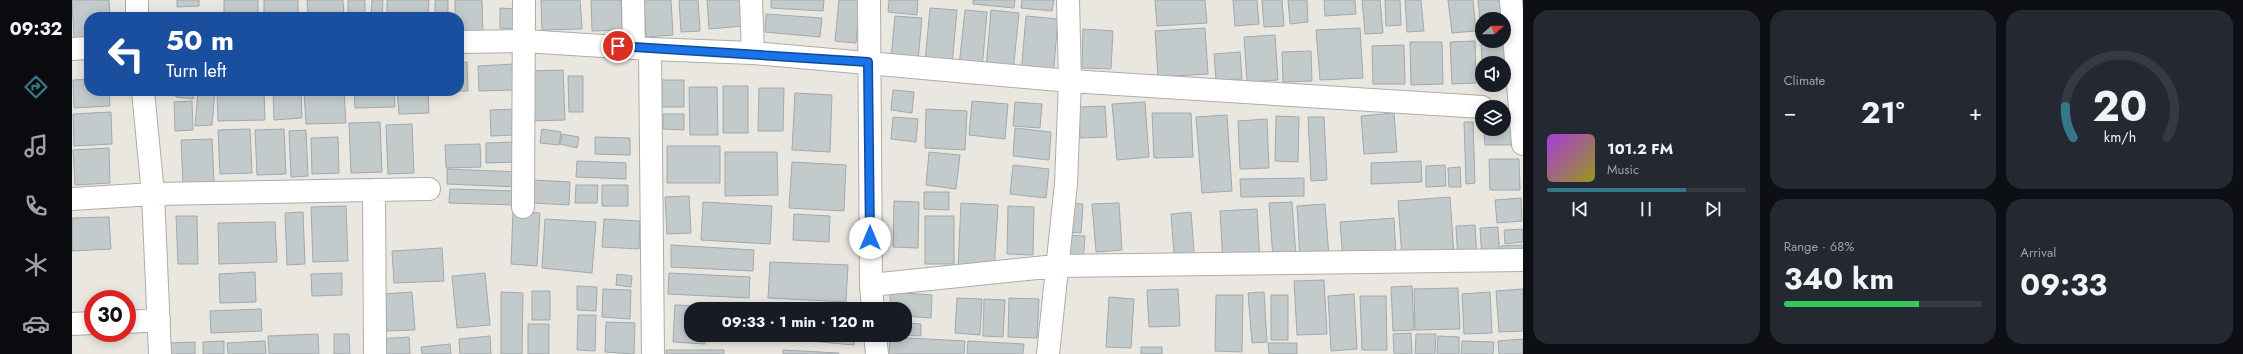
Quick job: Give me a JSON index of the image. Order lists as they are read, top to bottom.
{
  "north": "right",
  "page": {
    "tabs": "09:32",
    "tile": [
      "Climate",
      ["Range · 68%", "340 km"],
      ["Arrival", "09:33"]
    ],
    "turn": ["50 m", "Turn left"],
    "heat": ["−", "21°", "+"],
    "song": ["101.2 FM", "Music"],
    "limit": "30",
    "trip": "09:33 · 1 min · 120 m",
    "gauge": ["20", "km/h"]
  }
}
